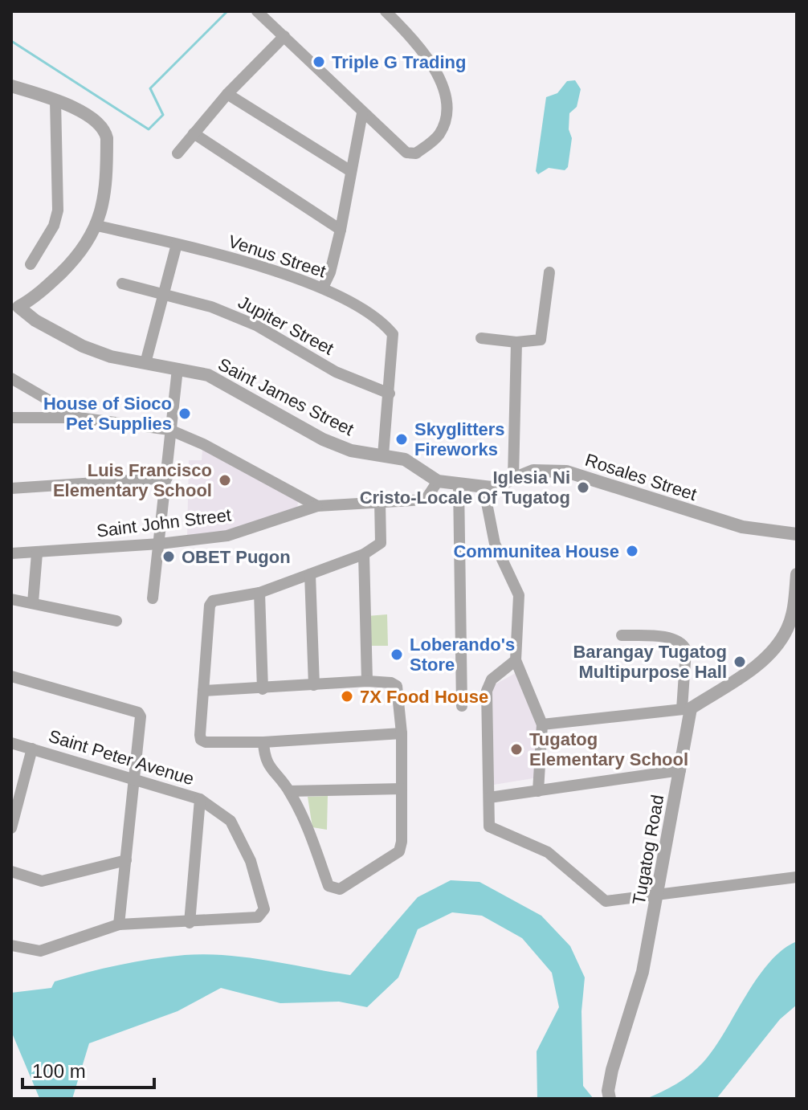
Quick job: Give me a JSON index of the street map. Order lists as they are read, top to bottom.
{
  "streets": {
    "street": [
      "Venus Street",
      "Jupiter Street",
      "Saint James Street",
      "Rosales Street",
      "Saint John Street",
      "Saint Peter Avenue",
      "Tugatog Road"
    ]
  },
  "crossings": [
    ["Venus Street", "Jupiter Street"],
    ["Venus Street", "Saint James Street"],
    ["Saint James Street", "Rosales Street"],
    ["Saint James Street", "Saint John Street"],
    ["Rosales Street", "Saint John Street"]
  ],
  "places": [
    "Triple G Trading",
    "House of Sioco Pet Supplies",
    "Skyglitters Fireworks",
    "Luis Francisco Elementary School",
    "Iglesia Ni Cristo-Locale Of Tugatog",
    "Communitea House",
    "OBET Pugon",
    "Loberando's Store",
    "Barangay Tugatog Multipurpose Hall",
    "7X Food House",
    "Tugatog Elementary School"
  ],
  "scale_bar": "100 m"
}
